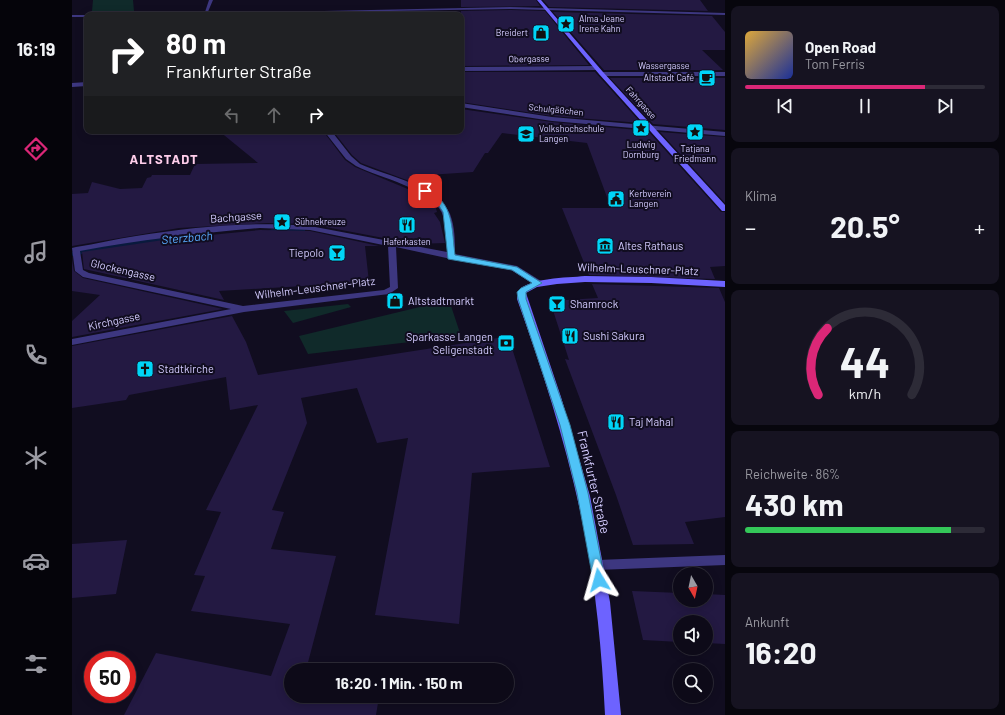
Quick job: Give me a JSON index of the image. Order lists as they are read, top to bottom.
{
  "streets": {
    "main road": ["Fahrgasse", "Wilhelm-Leuschner-Platz", "Frankfurter Straße"],
    "street": [
      "Obergasse",
      "Wassergasse",
      "Schulgäßchen",
      "Bachgasse",
      "Glockengasse",
      "Kirchgasse"
    ]
  },
  "crossings": [
    ["Obergasse", "Fahrgasse"],
    ["Wassergasse", "Fahrgasse"],
    ["Fahrgasse", "Schulgäßchen"],
    ["Bachgasse", "Wilhelm-Leuschner-Platz"],
    ["Bachgasse", "Glockengasse"],
    ["Bachgasse", "Frankfurter Straße"],
    ["Wilhelm-Leuschner-Platz", "Glockengasse"],
    ["Wilhelm-Leuschner-Platz", "Kirchgasse"],
    ["Wilhelm-Leuschner-Platz", "Frankfurter Straße"]
  ],
  "districts": ["ALTSTADT"],
  "water": ["Sterzbach"],
  "places": {
    "place": [
      "Alma Jeane Irene Kahn",
      "Ludwig Dornburg",
      "Tatjana Friedmann",
      "Sühnekreuze"
    ],
    "shop": ["Breidert", "Altstadtmarkt"],
    "cafe": ["Altstadt Café"],
    "school or university": ["Volkshochschule Langen"],
    "public building": ["Kerbverein Langen"],
    "restaurant": ["Haferkasten", "Sushi Sakura", "Taj Mahal"],
    "museum": ["Altes Rathaus"],
    "bar": ["Tiepolo", "Shamrock"],
    "bank": ["Sparkasse Langen Seligenstadt"],
    "church": ["Stadtkirche"]
  },
  "north": "bottom",
  "page": {
    "tabs": "16:19",
    "turn": ["80 m", "Frankfurter Straße"],
    "song": ["Open Road", "Tom Ferris"],
    "tile": [
      "Klima",
      ["Reichweite · 86%", "430 km"],
      ["Ankunft", "16:20"]
    ],
    "heat": ["−", "20.5°", "+"],
    "limit": "50",
    "trip": "16:20 · 1 Min. · 150 m",
    "gauge": ["44", "km/h"]
  }
}
